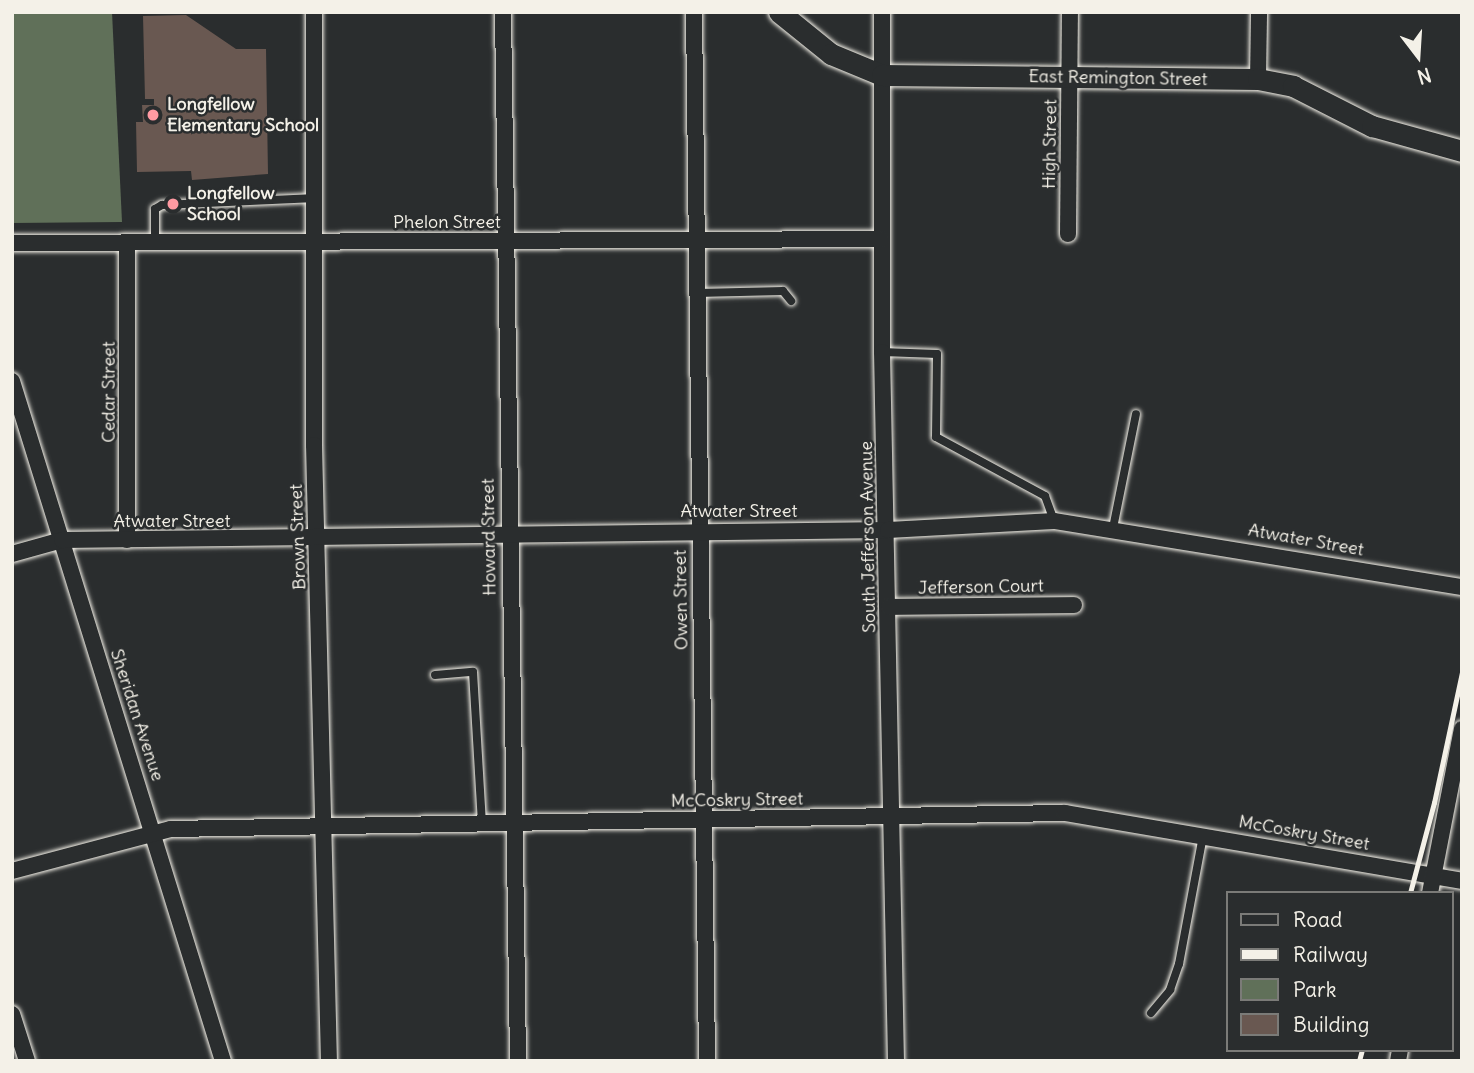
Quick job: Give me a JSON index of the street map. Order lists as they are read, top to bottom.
{
  "streets": {
    "main road": ["East Remington Street"],
    "street": [
      "High Street",
      "Phelon Street",
      "Cedar Street",
      "Atwater Street",
      "Brown Street",
      "Howard Street",
      "South Jefferson Avenue",
      "Jefferson Court",
      "Owen Street",
      "Sheridan Avenue",
      "McCoskry Street"
    ]
  },
  "crossings": [
    ["East Remington Street", "High Street"],
    ["East Remington Street", "South Jefferson Avenue"],
    ["Phelon Street", "Cedar Street"],
    ["Phelon Street", "Brown Street"],
    ["Phelon Street", "Howard Street"],
    ["Phelon Street", "South Jefferson Avenue"],
    ["Phelon Street", "Owen Street"],
    ["Cedar Street", "Atwater Street"],
    ["Atwater Street", "Brown Street"],
    ["Atwater Street", "Howard Street"],
    ["Atwater Street", "South Jefferson Avenue"],
    ["Atwater Street", "Owen Street"],
    ["Atwater Street", "Sheridan Avenue"],
    ["Brown Street", "McCoskry Street"],
    ["Howard Street", "McCoskry Street"],
    ["South Jefferson Avenue", "Jefferson Court"],
    ["South Jefferson Avenue", "McCoskry Street"],
    ["Owen Street", "McCoskry Street"],
    ["Sheridan Avenue", "McCoskry Street"]
  ],
  "places": ["Longfellow Elementary School", "Longfellow School"],
  "legend": [
    "Road",
    "Railway",
    "Park",
    "Building"
  ],
  "north": "bottom"
}
